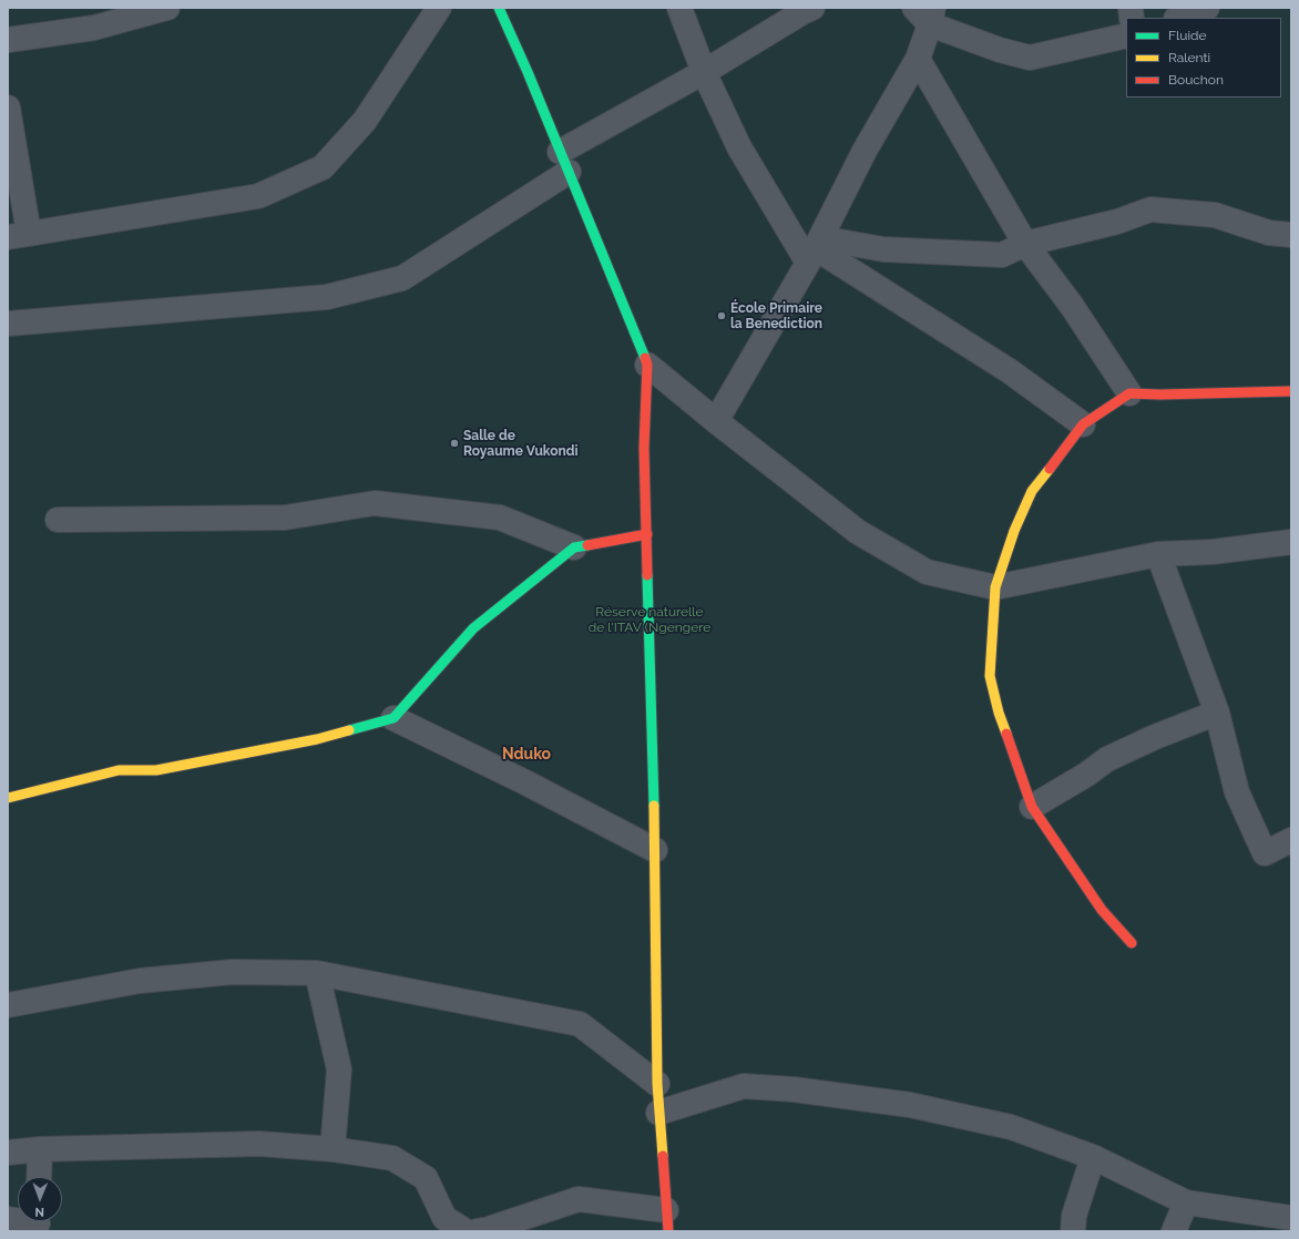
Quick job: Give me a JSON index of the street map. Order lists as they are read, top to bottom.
{
  "districts": ["Nduko"],
  "parks": ["Réserve naturelle de l'ITAV (Ngengere"],
  "places": ["École Primaire la Benediction", "Salle de Royaume Vukondi"],
  "legend": ["Fluide", "Ralenti", "Bouchon"],
  "north": "bottom"
}
